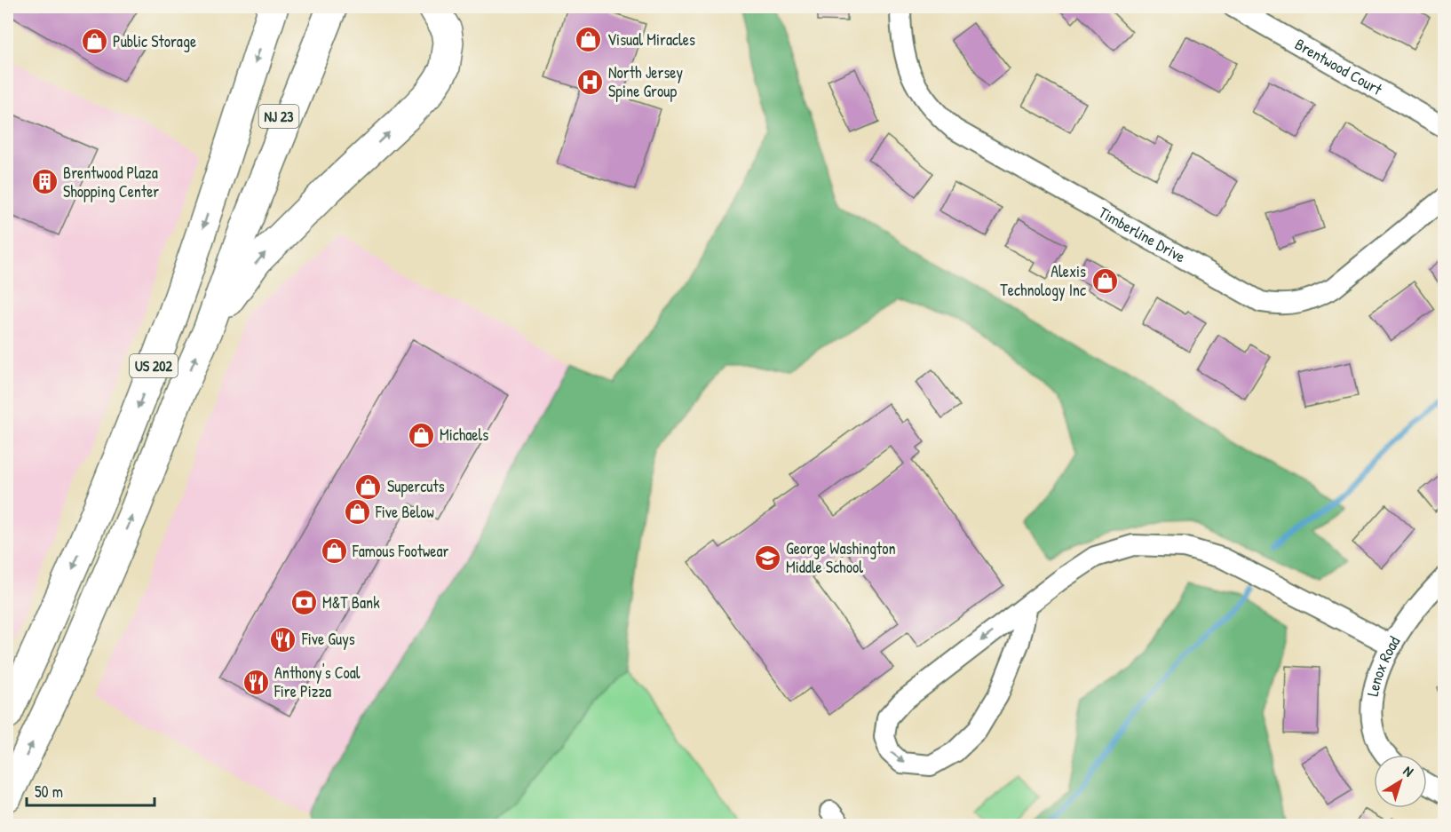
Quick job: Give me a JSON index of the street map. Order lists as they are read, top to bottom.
{
  "streets": {
    "highway": ["NJ 23", "US 202"],
    "street": ["Brentwood Court", "Timberline Drive", "Lenox Road"]
  },
  "crossings": [
    ["NJ 23", "US 202"]
  ],
  "places": {
    "shop": [
      "Visual Miracles",
      "Public Storage",
      "Alexis Technology Inc",
      "Michaels",
      "Supercuts",
      "Five Below",
      "Famous Footwear"
    ],
    "hospital": ["North Jersey Spine Group"],
    "building": ["Brentwood Plaza Shopping Center"],
    "school or university": ["George Washington Middle School"],
    "bank": ["M&T Bank"],
    "restaurant": ["Five Guys", "Anthony's Coal Fire Pizza"]
  },
  "scale_bar": "50 m",
  "north": "top right"
}
